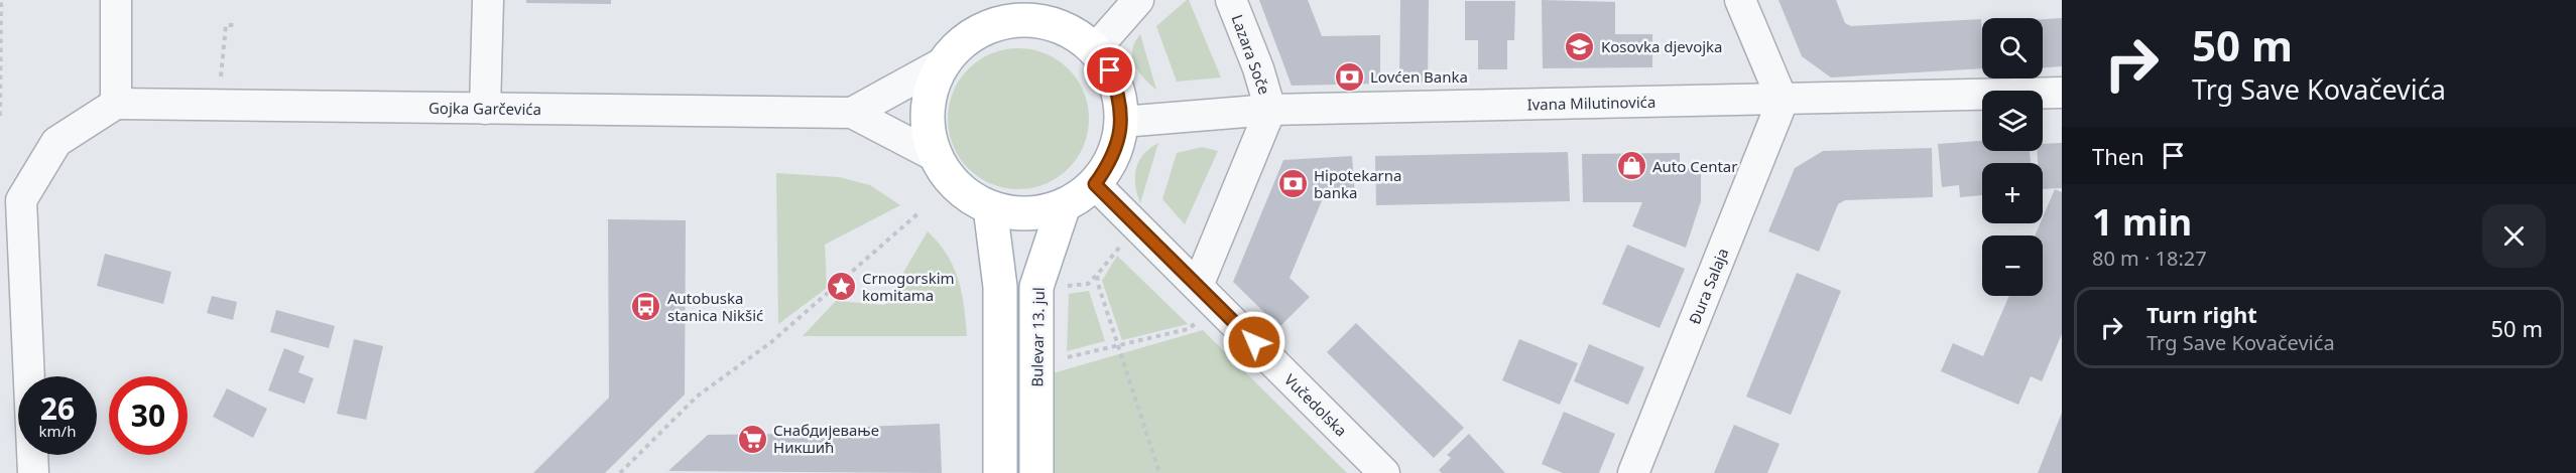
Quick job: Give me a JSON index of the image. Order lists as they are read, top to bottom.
{
  "streets": {
    "main road": ["Bulevar 13. jul"],
    "street": [
      "Lazara Soče",
      "Ivana Milutinovića",
      "Gojka Garčevića",
      "Đura Salaja",
      "Vučedolska"
    ]
  },
  "crossings": [
    ["Lazara Soče", "Ivana Milutinovića"],
    ["Ivana Milutinovića", "Đura Salaja"],
    ["Ivana Milutinovića", "Bulevar 13. jul"],
    ["Ivana Milutinovića", "Vučedolska"],
    ["Bulevar 13. jul", "Vučedolska"]
  ],
  "places": {
    "school or university": ["Kosovka djevojka"],
    "bank": ["Lovćen Banka", "Hipotekarna banka"],
    "shop": ["Auto Centar"],
    "place": ["Crnogorskim komitama"],
    "bus stop": ["Autobuska stanica Nikšić"],
    "supermarket": ["Снабдијевање Никшић"]
  },
  "page": {
    "turn": ["50 m", "Trg Save Kovačevića"],
    "map_buttons": ["+", "−"],
    "then": "Then",
    "heading": ["1 min", "80 m · 18:27"],
    "list": [
      {
        "name": "Turn right",
        "note": "Trg Save Kovačevića",
        "value": "50 m"
      }
    ],
    "speed": "26 km/h",
    "limit": "30"
  }
}
